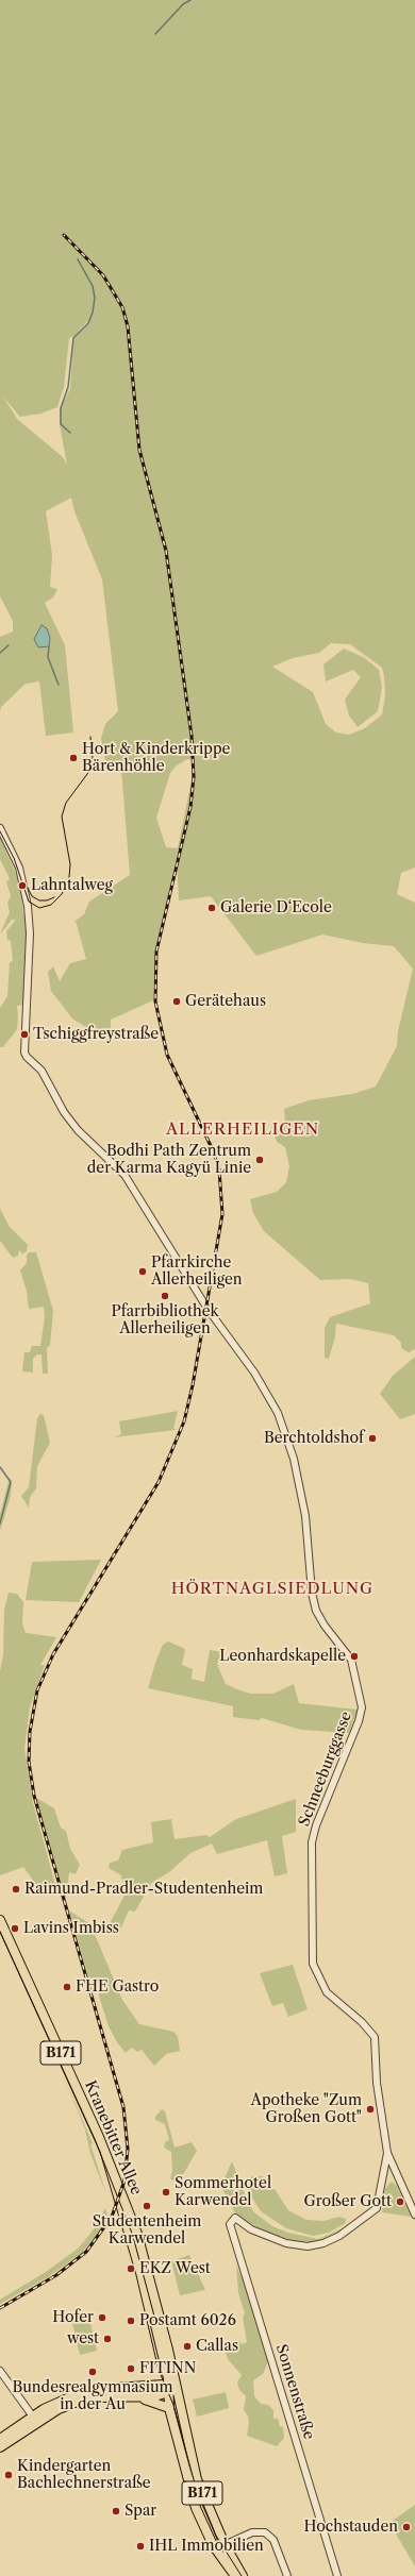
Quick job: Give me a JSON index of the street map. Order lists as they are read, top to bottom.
{
  "streets": {
    "main road": ["B171", "Kranebitter Allee"],
    "street": ["Schneeburggasse", "Sonnenstraße"]
  },
  "crossings": [
    ["Schneeburggasse", "Sonnenstraße"],
    ["B171", "Kranebitter Allee"]
  ],
  "districts": ["ALLERHEILIGEN", "HÖRTNAGLSIEDLUNG"],
  "places": [
    "Hort & Kinderkrippe Bärenhöhle",
    "Lahntalweg",
    "Galerie D‘Ecole",
    "Gerätehaus",
    "Tschiggfreystraße",
    "Bodhi Path Zentrum der Karma Kagyü Linie",
    "Pfarrkirche Allerheiligen",
    "Pfarrbibliothek Allerheiligen",
    "Berchtoldshof",
    "Leonhardskapelle",
    "Raimund-Pradler-Studentenheim",
    "Lavins Imbiss",
    "FHE Gastro",
    "Apotheke \"Zum Großen Gott\"",
    "Sommerhotel Karwendel",
    "Großer Gott",
    "Studentenheim Karwendel",
    "EKZ West",
    "Hofer",
    "Postamt 6026",
    "west",
    "Callas",
    "FITINN",
    "Bundesrealgymnasium in der Au",
    "Kindergarten Bachlechnerstraße",
    "Spar",
    "Hochstauden",
    "IHL Immobilien"
  ]
}
